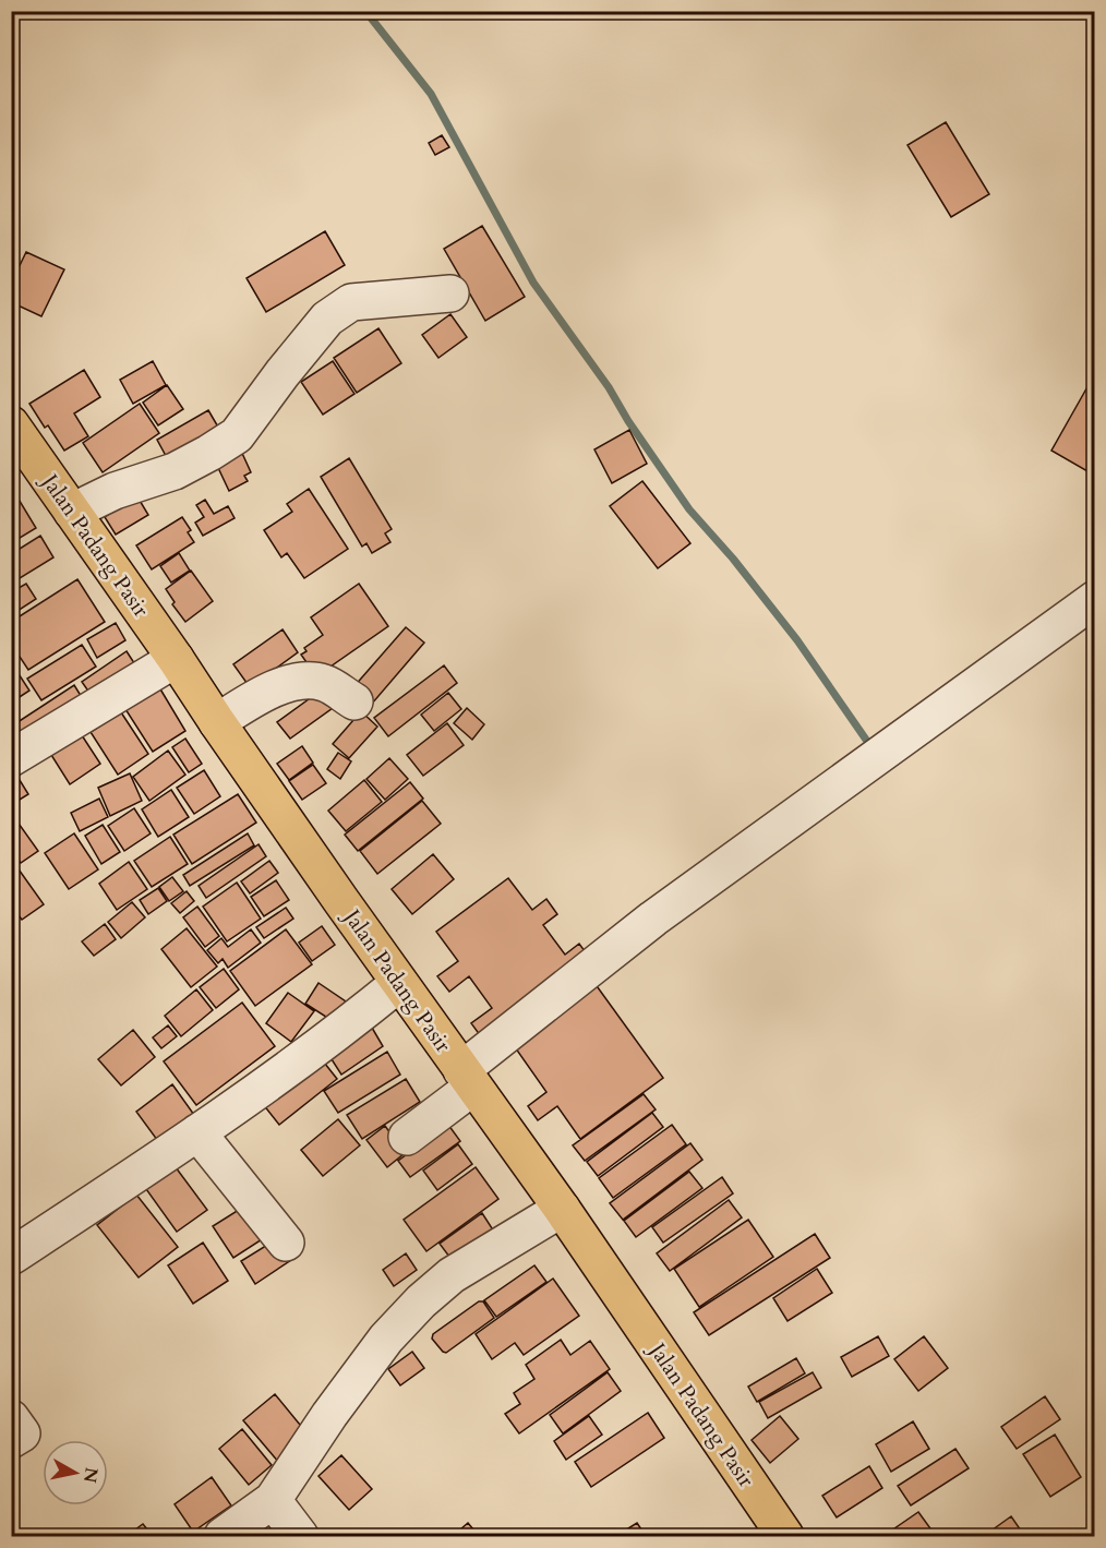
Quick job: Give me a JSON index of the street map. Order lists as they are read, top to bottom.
{
  "streets": {
    "highway": ["Jalan Padang Pasir"]
  },
  "north": "right"
}
